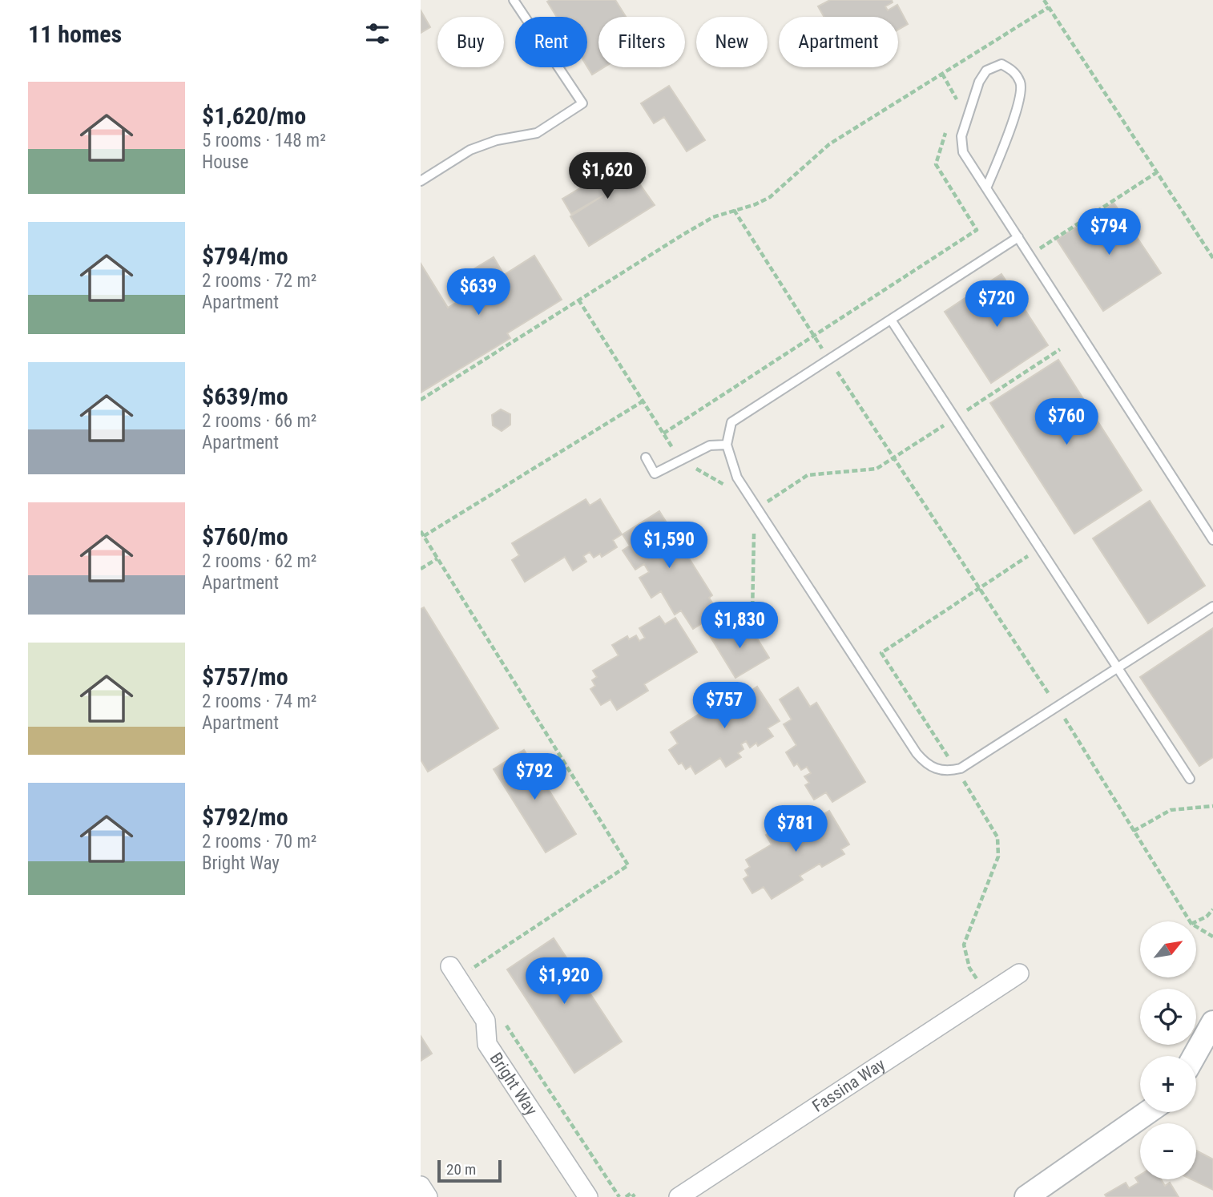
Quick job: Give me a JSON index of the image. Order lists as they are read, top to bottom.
{
  "streets": {
    "street": ["Bright Way", "Fassina Way"]
  },
  "scale_bar": "20 m",
  "north": "top right",
  "page": {
    "heading": "11 homes",
    "chip": [
      "Buy",
      "Rent",
      "Filters",
      "New",
      "Apartment"
    ],
    "list": [
      {
        "name": "$1,620/mo",
        "note": "5 rooms · 148 m² · House"
      },
      {
        "name": "$794/mo",
        "note": "2 rooms · 72 m² · Apartment"
      },
      {
        "name": "$639/mo",
        "note": "2 rooms · 66 m² · Apartment"
      },
      {
        "name": "$760/mo",
        "note": "2 rooms · 62 m² · Apartment"
      },
      {
        "name": "$757/mo",
        "note": "2 rooms · 74 m² · Apartment"
      },
      {
        "name": "$792/mo",
        "note": "2 rooms · 70 m² · Bright Way"
      }
    ],
    "price": [
      "$1,620",
      "$794",
      "$639",
      "$720",
      "$760",
      "$1,590",
      "$1,830",
      "$757",
      "$792",
      "$781",
      "$1,920"
    ],
    "map_buttons": ["+", "−"],
    "scale": "20 m"
  }
}
